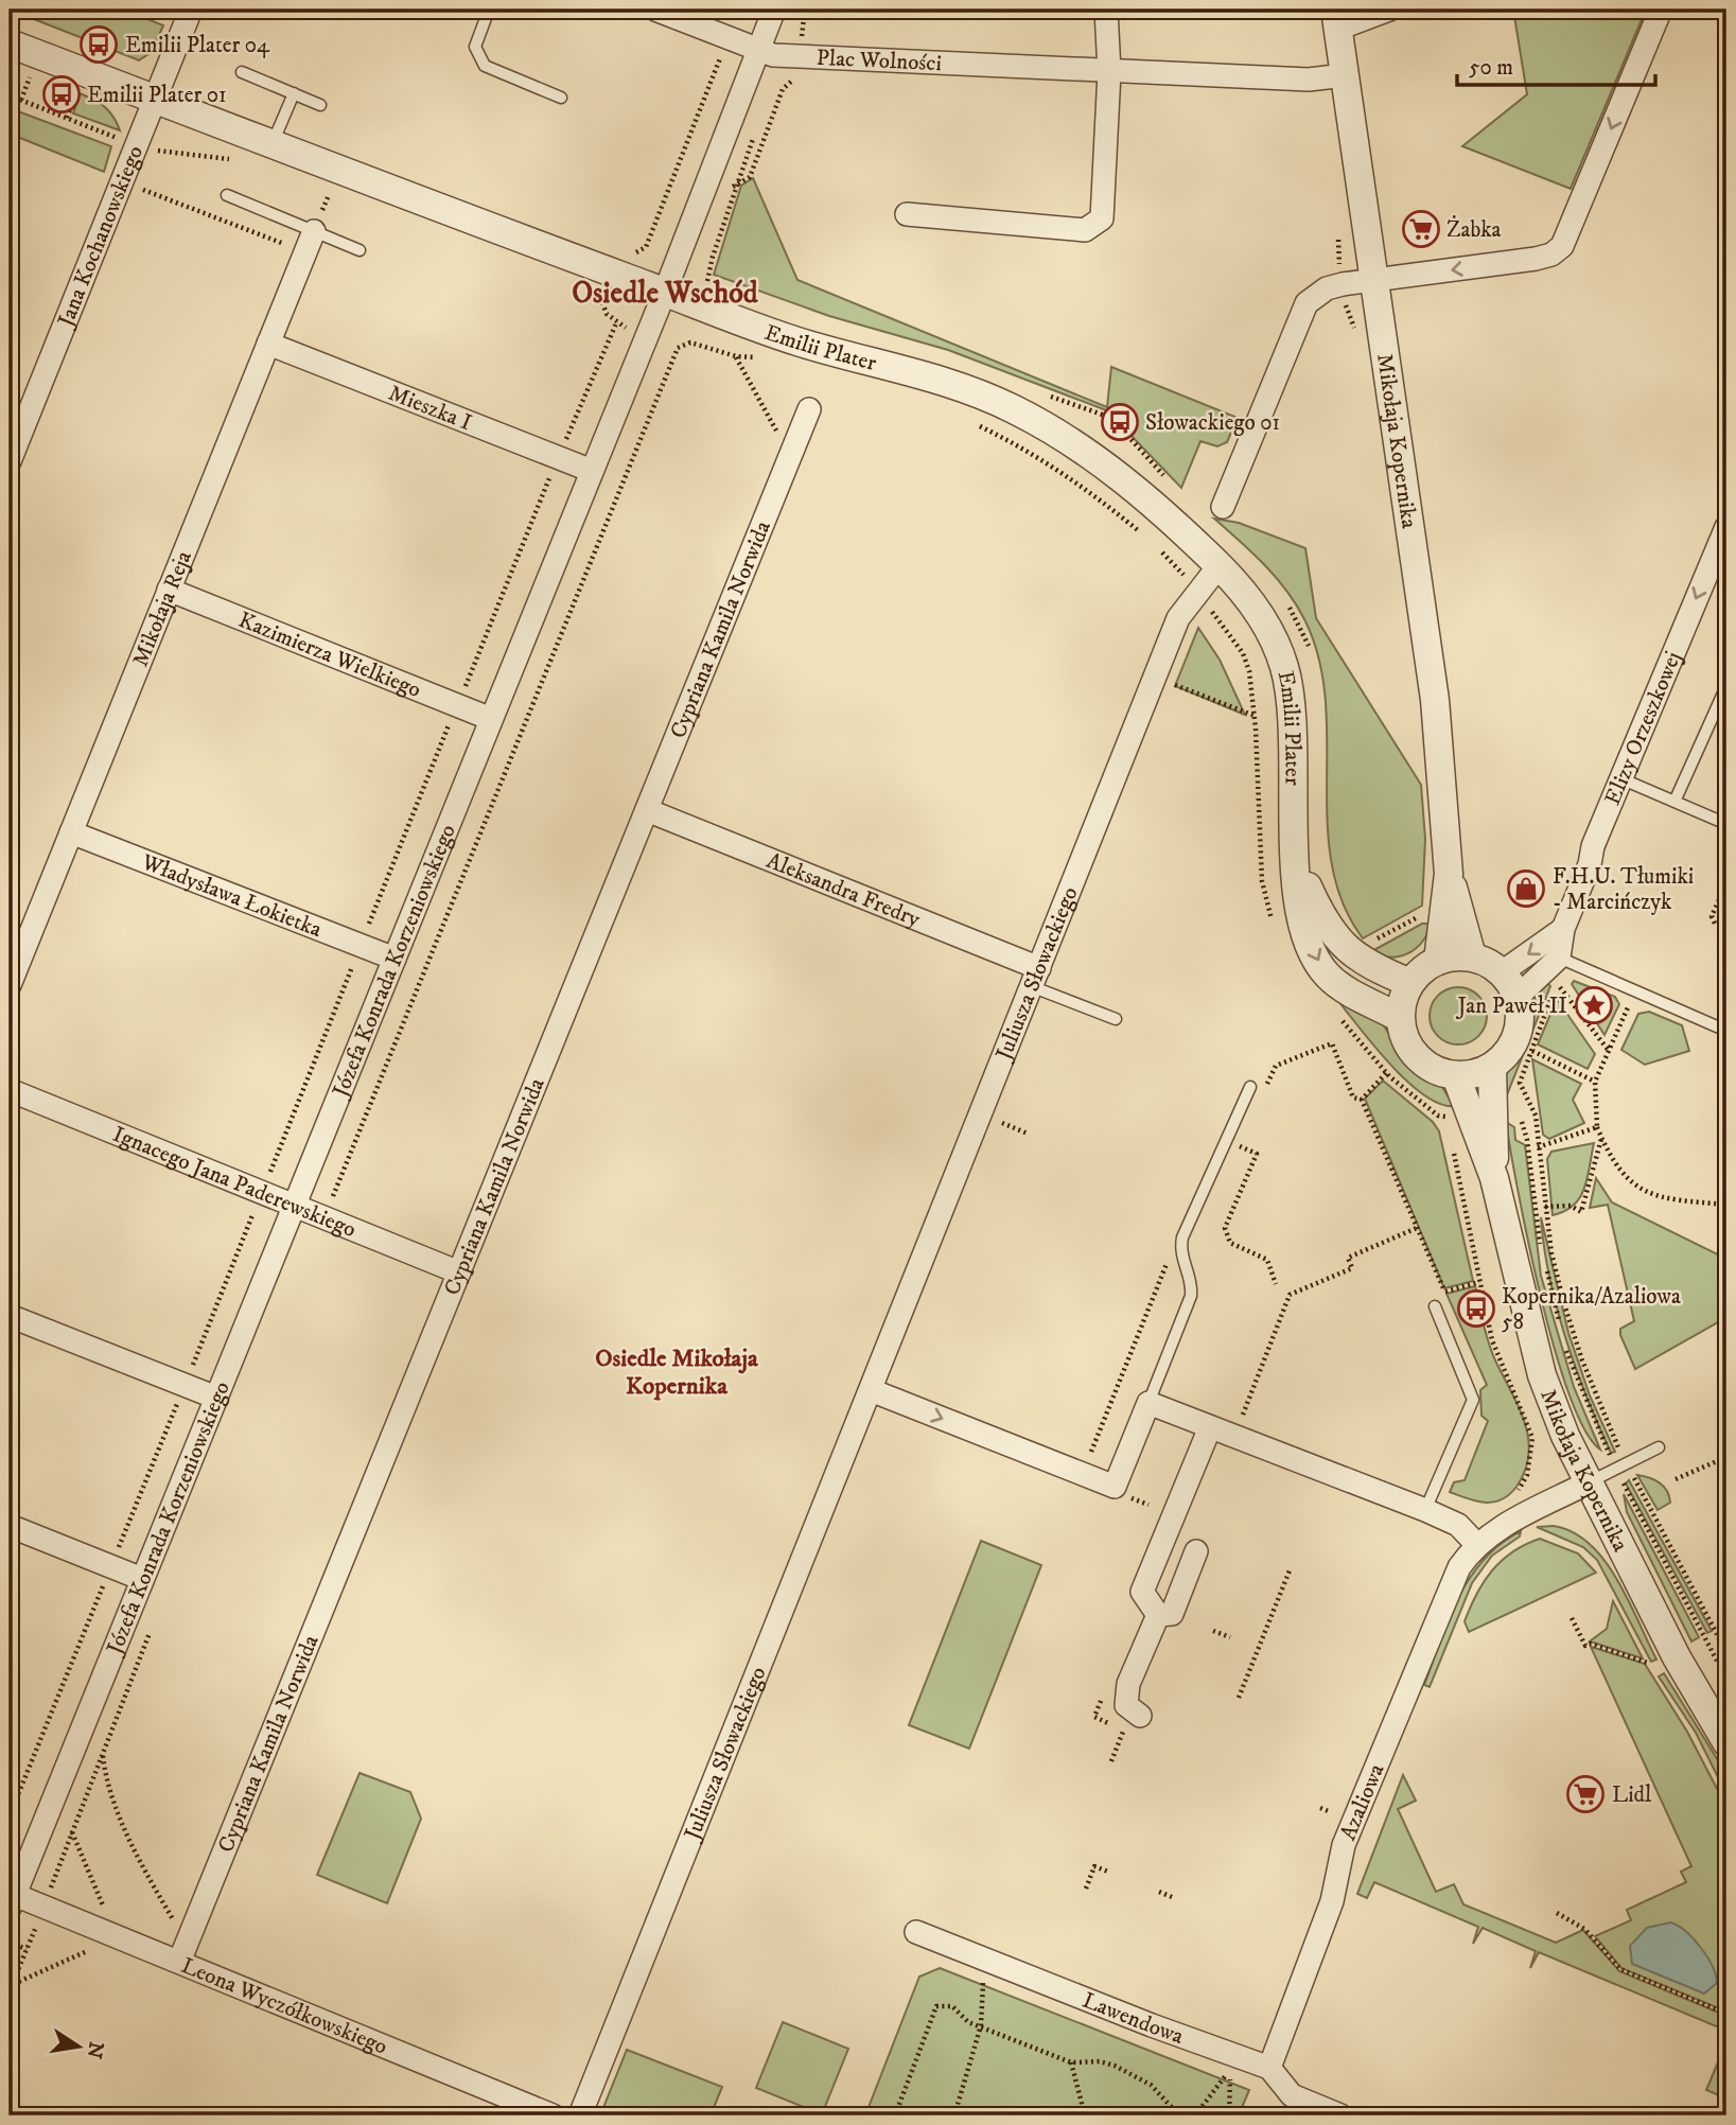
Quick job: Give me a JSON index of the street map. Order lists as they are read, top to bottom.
{
  "streets": {
    "street": [
      "Plac Wolności",
      "Jana Kochanowskiego",
      "Emilii Plater",
      "Mieszka I",
      "Mikołaja Kopernika",
      "Mikołaja Reja",
      "Cypriana Kamila Norwida",
      "Kazimierza Wielkiego",
      "Elizy Orzeszkowej",
      "Aleksandra Fredry",
      "Władysława Łokietka",
      "Józefa Konrada Korzeniowskiego",
      "Juliusza Słowackiego",
      "Ignacego Jana Paderewskiego",
      "Azaliowa",
      "Leona Wyczółkowskiego",
      "Lawendowa"
    ]
  },
  "crossings": [
    ["Plac Wolności", "Mikołaja Kopernika"],
    ["Plac Wolności", "Józefa Konrada Korzeniowskiego"],
    ["Jana Kochanowskiego", "Emilii Plater"],
    ["Emilii Plater", "Mikołaja Kopernika"],
    ["Emilii Plater", "Józefa Konrada Korzeniowskiego"],
    ["Emilii Plater", "Juliusza Słowackiego"],
    ["Mieszka I", "Mikołaja Reja"],
    ["Mieszka I", "Józefa Konrada Korzeniowskiego"],
    ["Mikołaja Kopernika", "Azaliowa"],
    ["Mikołaja Reja", "Kazimierza Wielkiego"],
    ["Mikołaja Reja", "Władysława Łokietka"],
    ["Cypriana Kamila Norwida", "Aleksandra Fredry"],
    ["Cypriana Kamila Norwida", "Ignacego Jana Paderewskiego"],
    ["Cypriana Kamila Norwida", "Leona Wyczółkowskiego"],
    ["Kazimierza Wielkiego", "Józefa Konrada Korzeniowskiego"],
    ["Aleksandra Fredry", "Juliusza Słowackiego"],
    ["Władysława Łokietka", "Józefa Konrada Korzeniowskiego"],
    ["Józefa Konrada Korzeniowskiego", "Ignacego Jana Paderewskiego"],
    ["Józefa Konrada Korzeniowskiego", "Leona Wyczółkowskiego"],
    ["Azaliowa", "Lawendowa"]
  ],
  "one_way": ["Elizy Orzeszkowej"],
  "districts": ["Osiedle Wschód", "Osiedle Mikołaja Kopernika"],
  "places": {
    "bus stop": [
      "Emilii Plater 04",
      "Emilii Plater 01",
      "Słowackiego 01",
      "Kopernika/Azaliowa 58"
    ],
    "supermarket": ["Żabka", "Lidl"],
    "shop": ["F.H.U. Tłumiki - Marcińczyk"],
    "place": ["Jan Paweł II"]
  },
  "scale_bar": "50 m",
  "north": "right"
}
